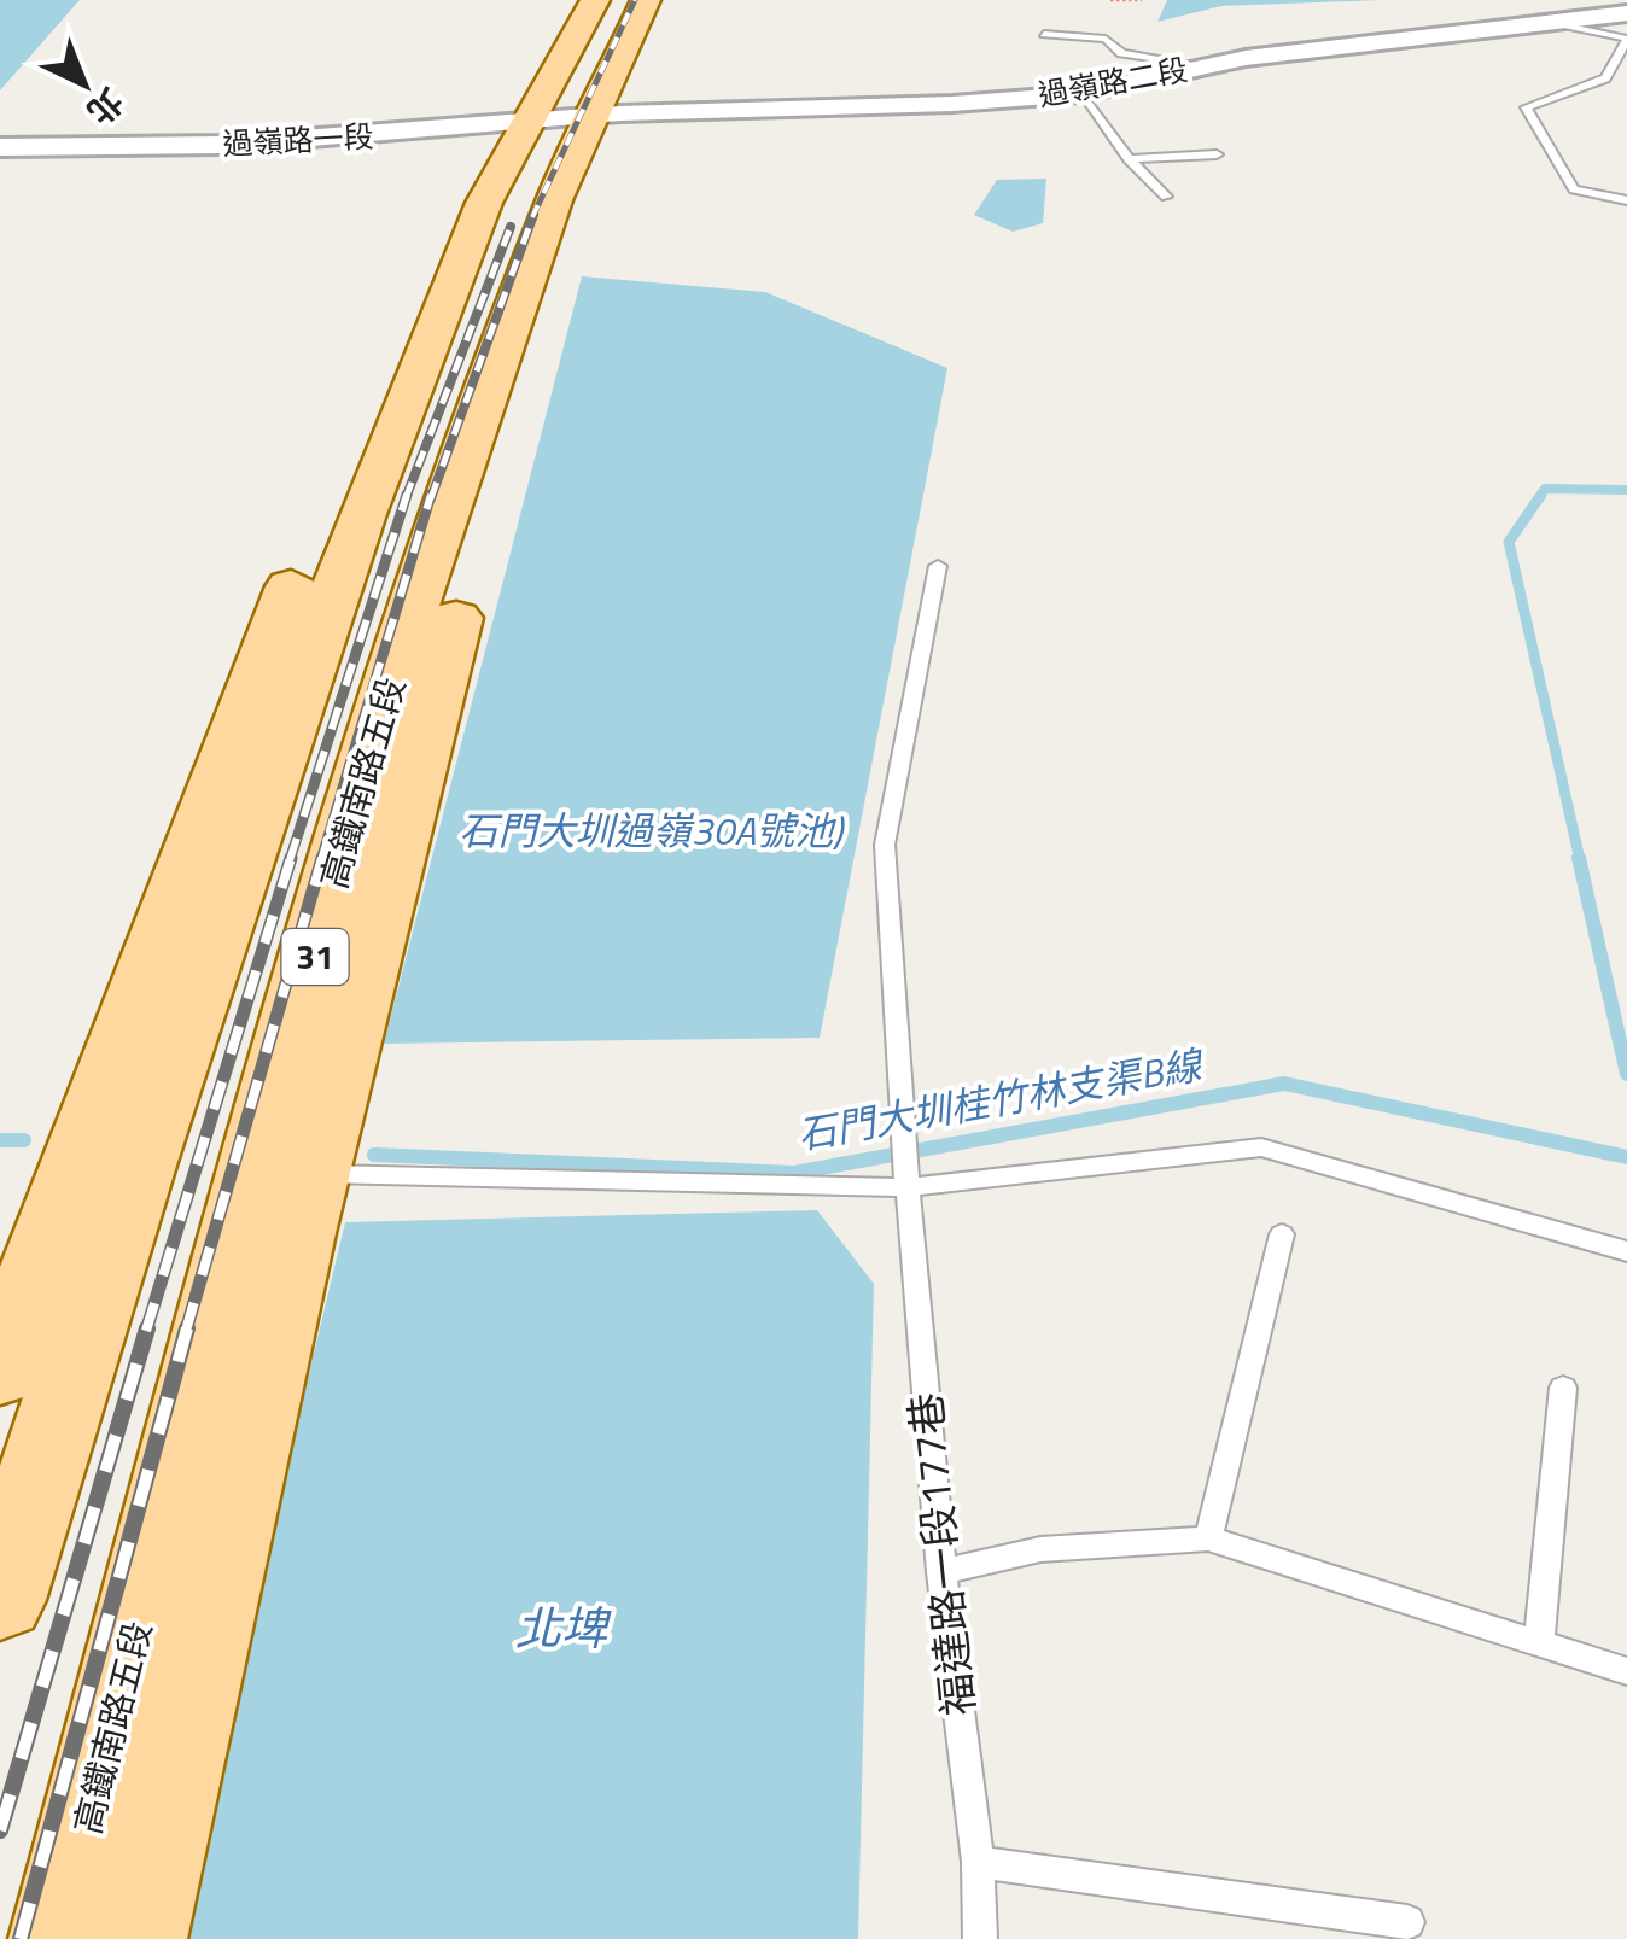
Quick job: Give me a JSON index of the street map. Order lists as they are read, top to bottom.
{
  "streets": {
    "main road": ["高鐵南路五段", "31"],
    "street": ["過嶺路二段", "過嶺路一段"],
    "lane": ["福達路一段177巷"]
  },
  "crossings": [
    ["過嶺路二段", "過嶺路一段"],
    ["過嶺路二段", "高鐵南路五段"],
    ["過嶺路一段", "高鐵南路五段"]
  ],
  "water": ["石門大圳過嶺30A號池)", "石門大圳桂竹林支渠B線", "北埤"],
  "north": "bottom right"
}
